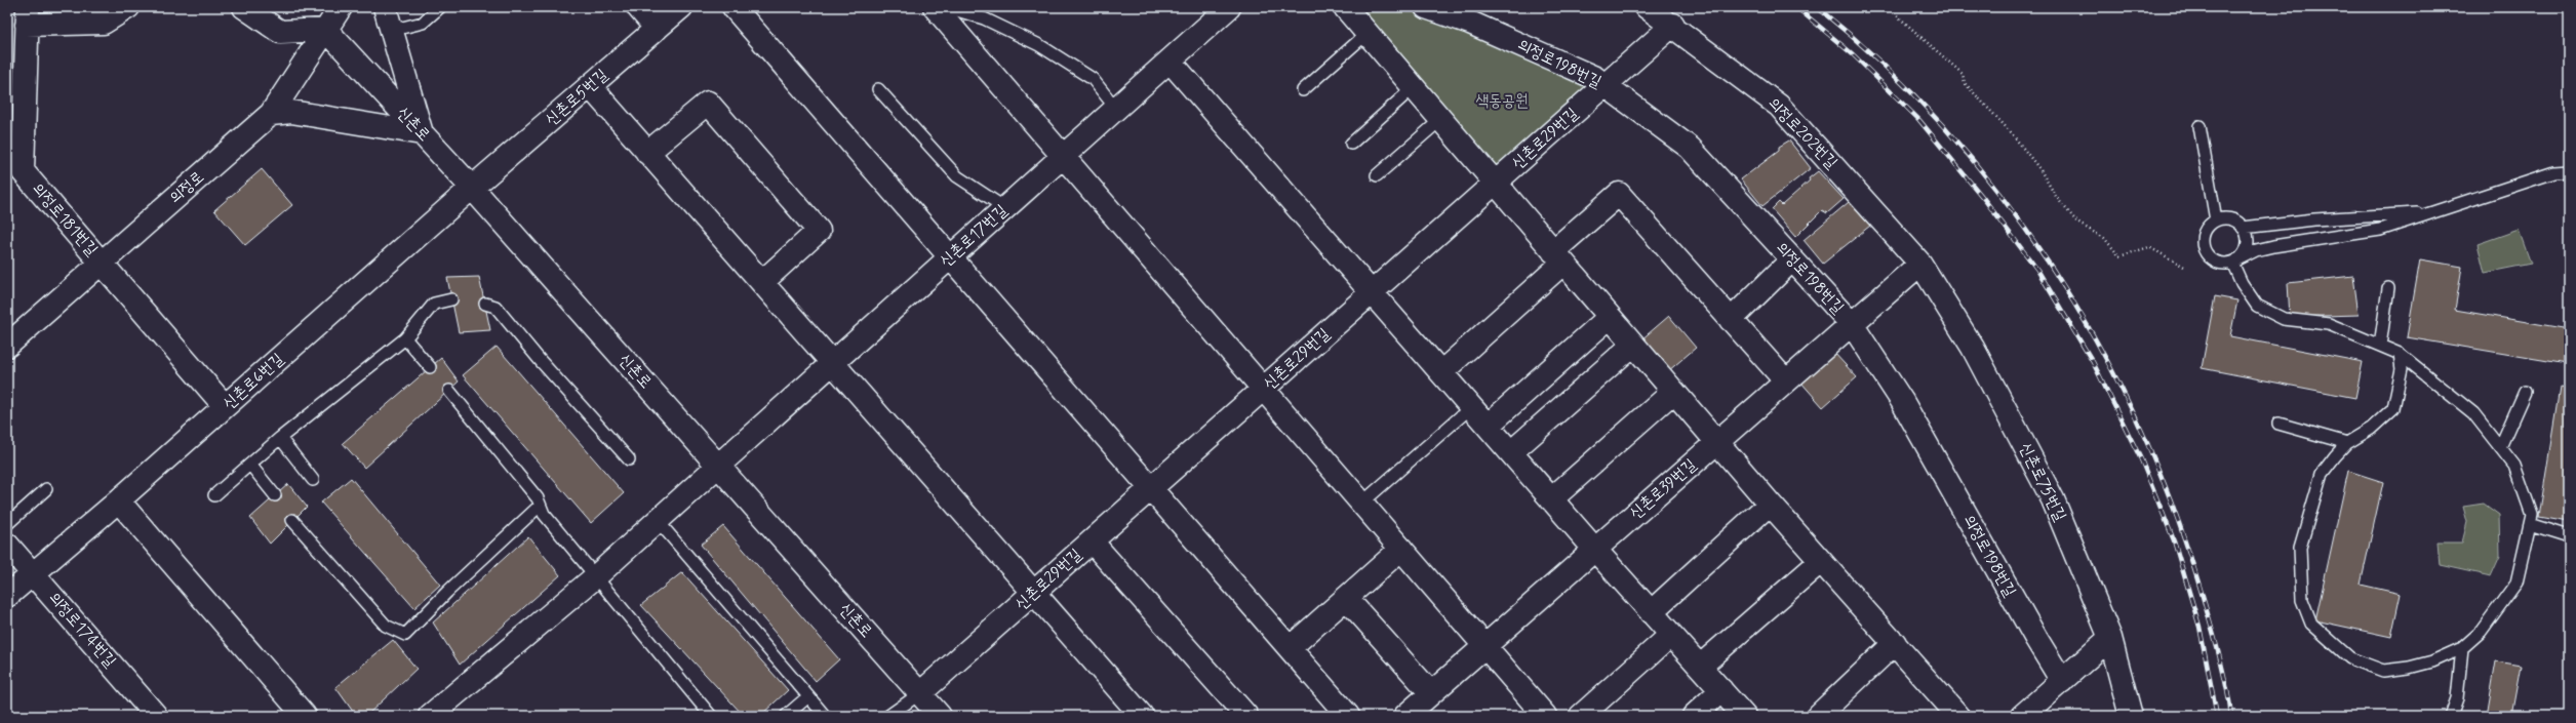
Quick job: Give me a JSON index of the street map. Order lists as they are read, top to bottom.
{
  "streets": {
    "street": [
      "의정로198번길",
      "신촌로5번길",
      "신촌로",
      "의정로202번길",
      "신촌로29번길",
      "의정로",
      "의정로181번길",
      "신촌로17번길",
      "신촌로6번길",
      "신촌로75번길",
      "신촌로39번길",
      "의정로174번길"
    ]
  },
  "crossings": [
    ["의정로198번길", "신촌로29번길"],
    ["의정로198번길", "신촌로39번길"],
    ["신촌로5번길", "신촌로"],
    ["신촌로5번길", "신촌로6번길"],
    ["신촌로", "신촌로29번길"],
    ["신촌로", "의정로"],
    ["신촌로", "신촌로17번길"],
    ["신촌로", "신촌로6번길"],
    ["의정로202번길", "신촌로29번길"],
    ["의정로202번길", "신촌로75번길"],
    ["의정로202번길", "신촌로39번길"],
    ["의정로", "의정로181번길"],
    ["의정로181번길", "신촌로6번길"],
    ["신촌로6번길", "의정로174번길"],
    ["신촌로75번길", "신촌로39번길"]
  ],
  "parks": ["색동공원"]
}
